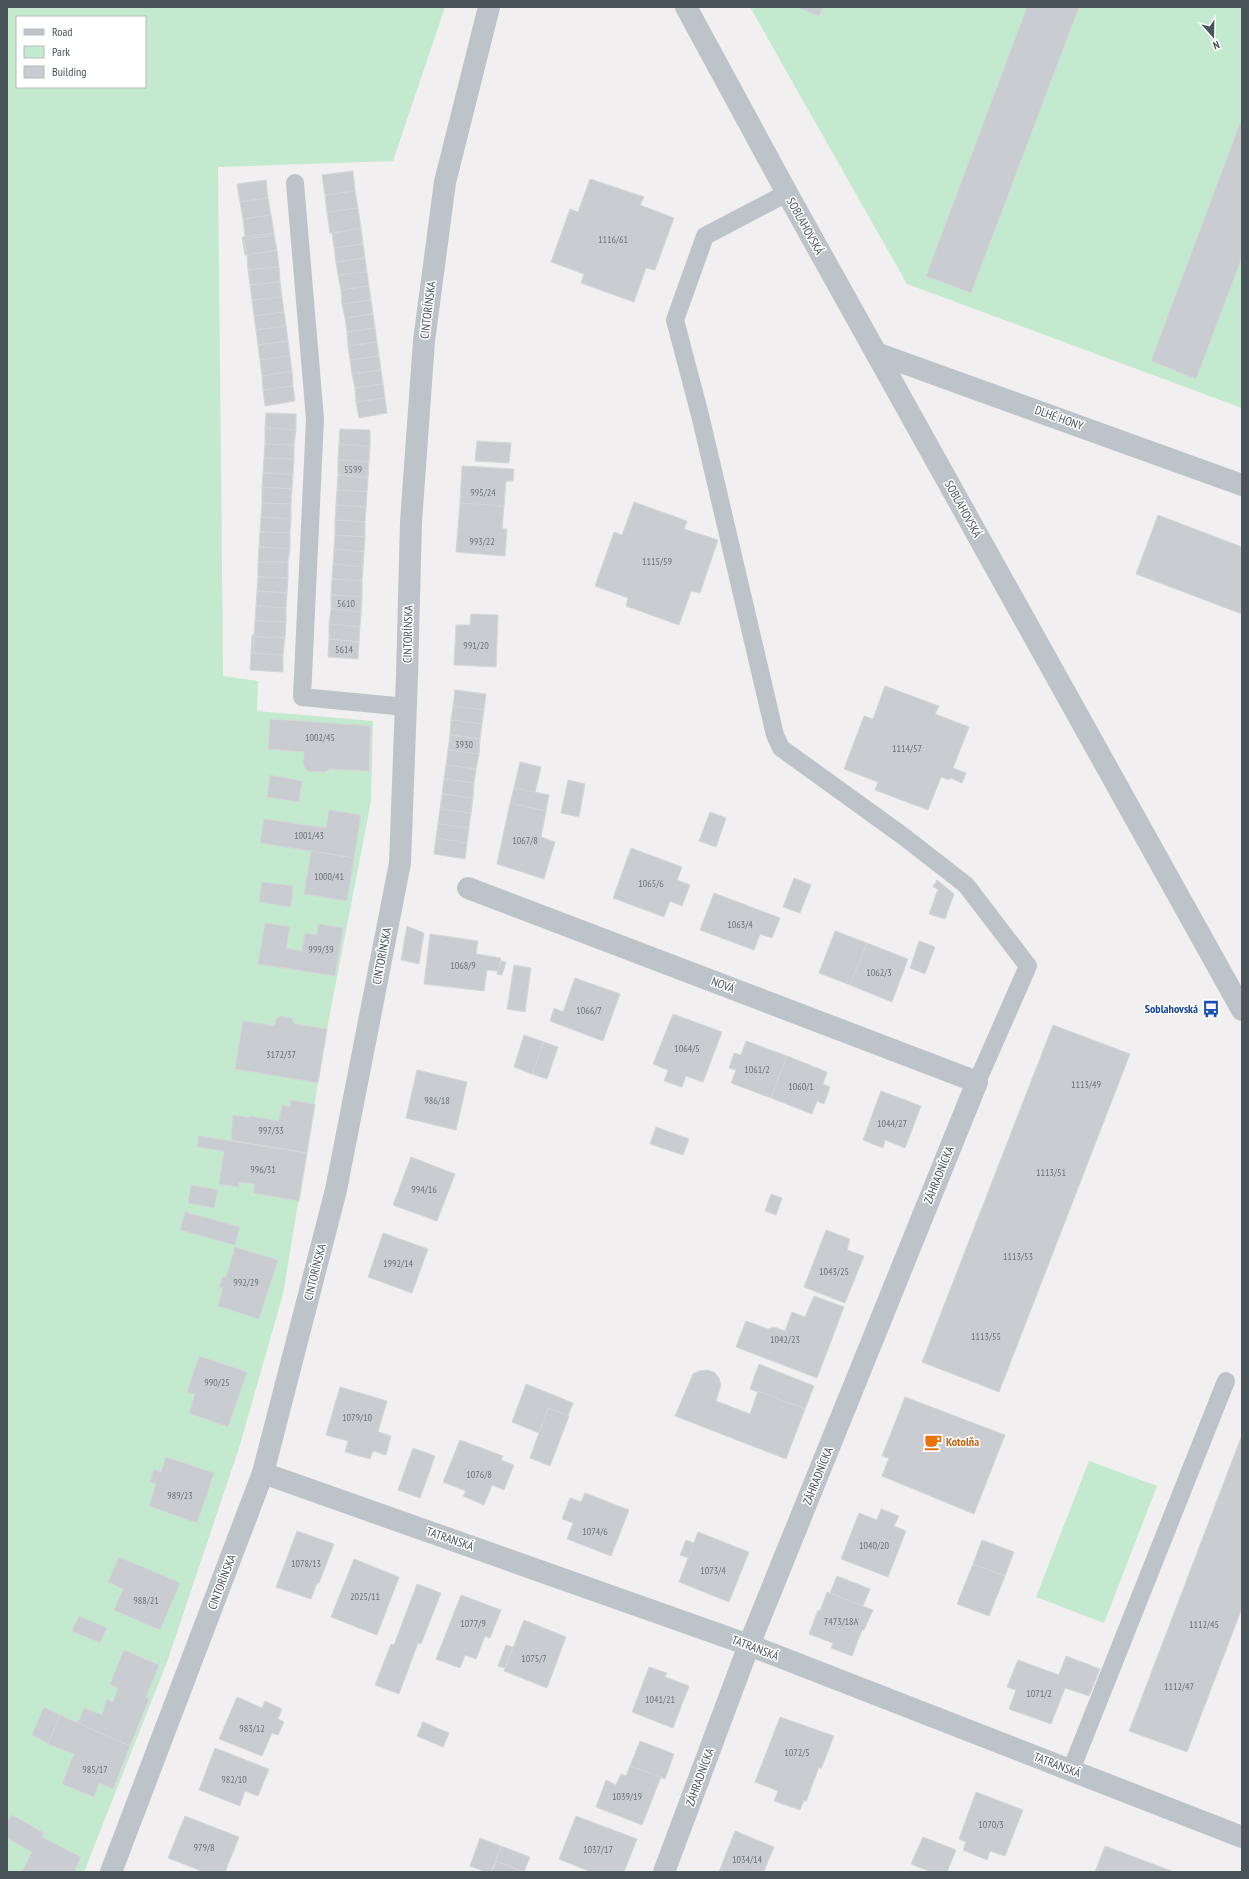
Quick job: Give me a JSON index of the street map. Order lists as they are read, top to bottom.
{
  "streets": {
    "street": [
      "SOBLAHOVSKÁ",
      "CINTORÍNSKA",
      "DLHÉ HONY",
      "NOVÁ",
      "ZÁHRADNÍCKA",
      "TATRANSKÁ"
    ]
  },
  "crossings": [
    ["SOBLAHOVSKÁ", "DLHÉ HONY"],
    ["CINTORÍNSKA", "TATRANSKÁ"],
    ["NOVÁ", "ZÁHRADNÍCKA"],
    ["ZÁHRADNÍCKA", "TATRANSKÁ"]
  ],
  "places": {
    "bus stop": ["Soblahovská"],
    "cafe": ["Kotolňa"]
  },
  "house_numbers": [
    "1116/61",
    "5599",
    "995/24",
    "993/22",
    "1115/59",
    "5610",
    "991/20",
    "5614",
    "1002/45",
    "3930",
    "1114/57",
    "1001/43",
    "1067/8",
    "1000/41",
    "1065/6",
    "1063/4",
    "999/39",
    "1068/9",
    "1062/3",
    "1066/7",
    "1064/5",
    "3172/37",
    "1061/2",
    "1113/49",
    "1060/1",
    "986/18",
    "1044/27",
    "997/33",
    "996/31",
    "1113/51",
    "994/16",
    "1113/53",
    "1992/14",
    "1043/25",
    "992/29",
    "1113/55",
    "1042/23",
    "990/25",
    "1079/10",
    "1076/8",
    "989/23",
    "1074/6",
    "1040/20",
    "1078/13",
    "1073/4",
    "2025/11",
    "988/21",
    "7473/18A",
    "1077/9",
    "1112/45",
    "1075/7",
    "1112/47",
    "1071/2",
    "1041/21",
    "983/12",
    "1072/5",
    "985/17",
    "982/10",
    "1039/19",
    "1070/3",
    "979/8",
    "1037/17",
    "1034/14"
  ],
  "legend": ["Road", "Park", "Building"],
  "north": "bottom"
}
